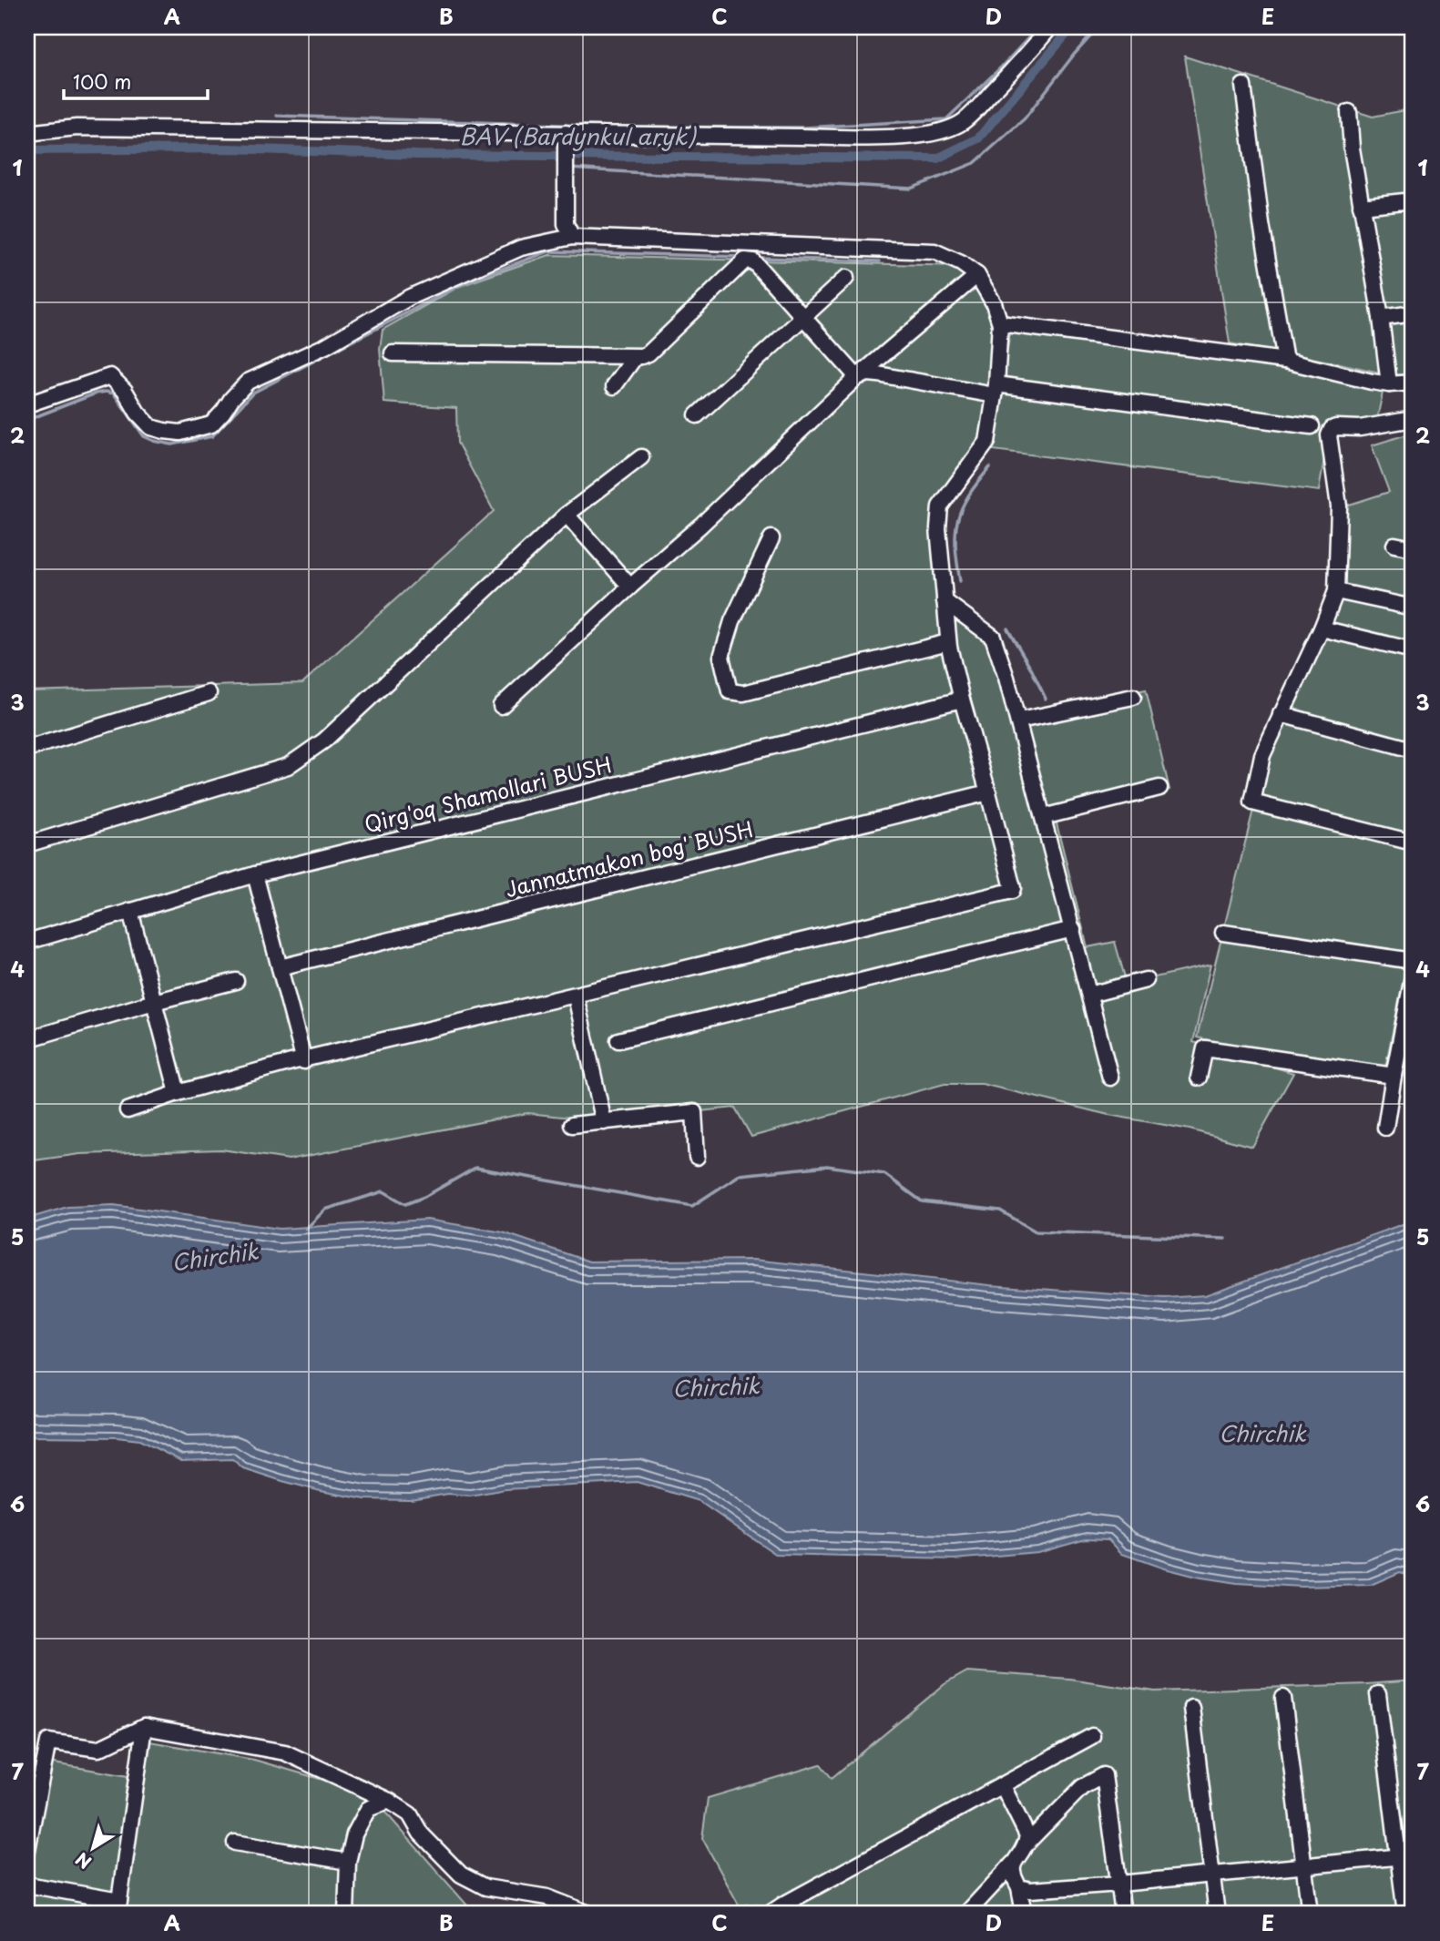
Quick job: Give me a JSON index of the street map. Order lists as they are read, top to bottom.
{
  "streets": {
    "street": ["Qirg'oq Shamollari BUSH", "Jannatmakon bog' BUSH"]
  },
  "water": ["BAV (Bardynkul aryk)", "Chirchik"],
  "scale_bar": "100 m",
  "north": "bottom left",
  "grid": {
    "columns": [
      "A",
      "B",
      "C",
      "D",
      "E"
    ],
    "rows": [
      "1",
      "2",
      "3",
      "4",
      "5",
      "6",
      "7"
    ]
  }
}
